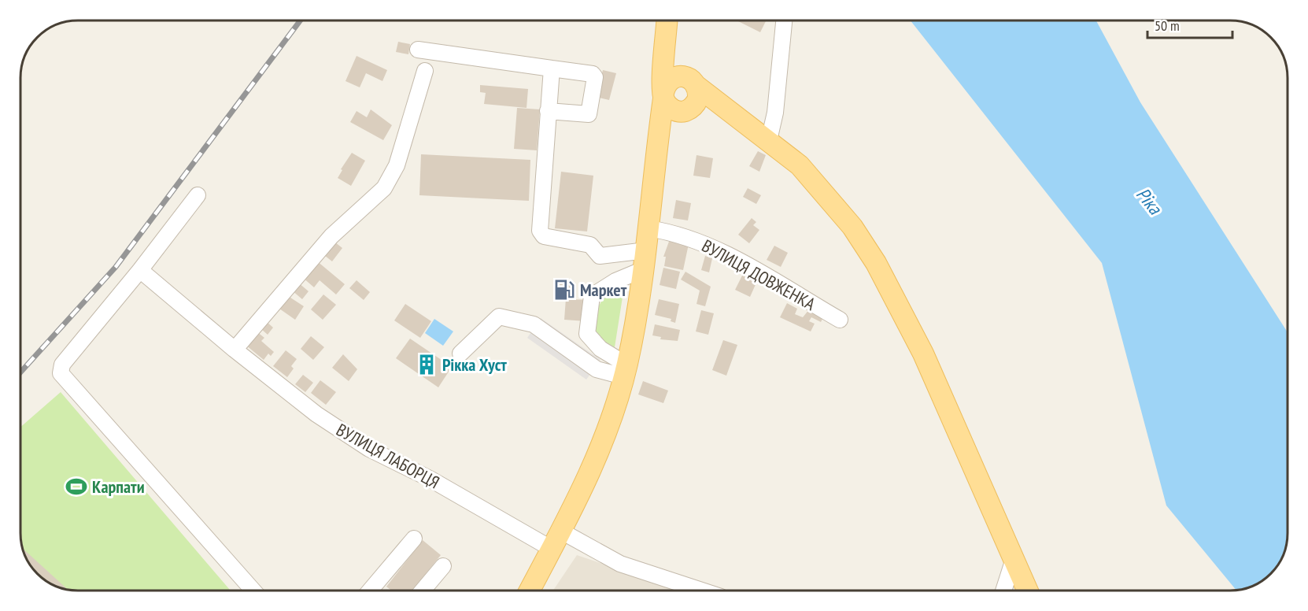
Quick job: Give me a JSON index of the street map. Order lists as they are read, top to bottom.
{
  "streets": {
    "street": ["ВУЛИЦЯ ДОВЖЕНКА", "ВУЛИЦЯ ЛАБОРЦЯ"]
  },
  "water": ["Ріка"],
  "places": {
    "fuel station": ["Маркет"],
    "building": ["Рікка Хуст"],
    "sports": ["Карпати"]
  },
  "scale_bar": "50 m"
}
